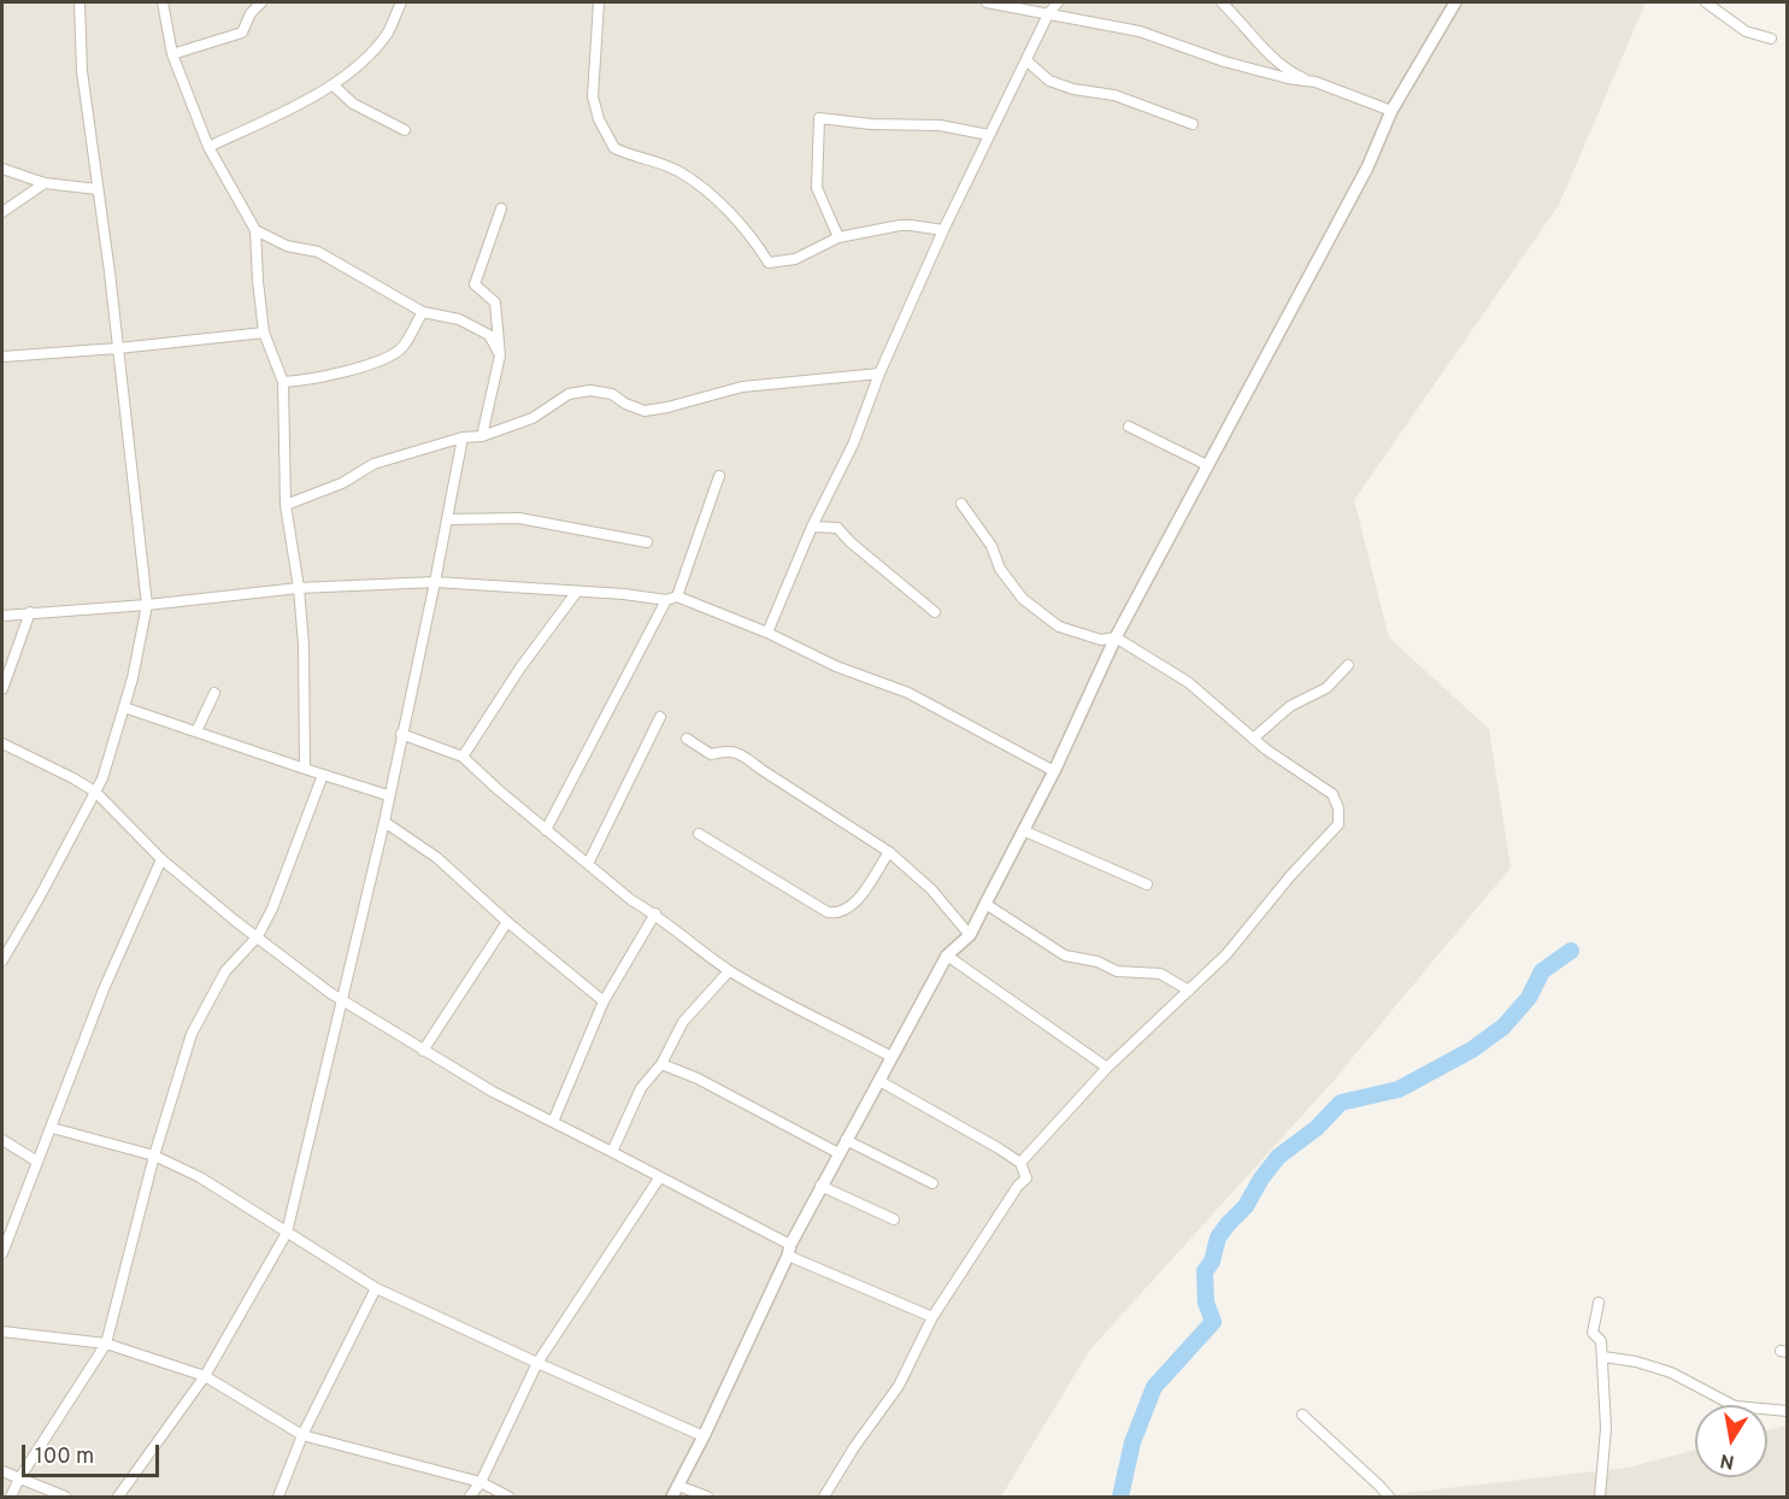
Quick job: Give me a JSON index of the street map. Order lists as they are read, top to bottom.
{
  "scale_bar": "100 m",
  "north": "bottom"
}
